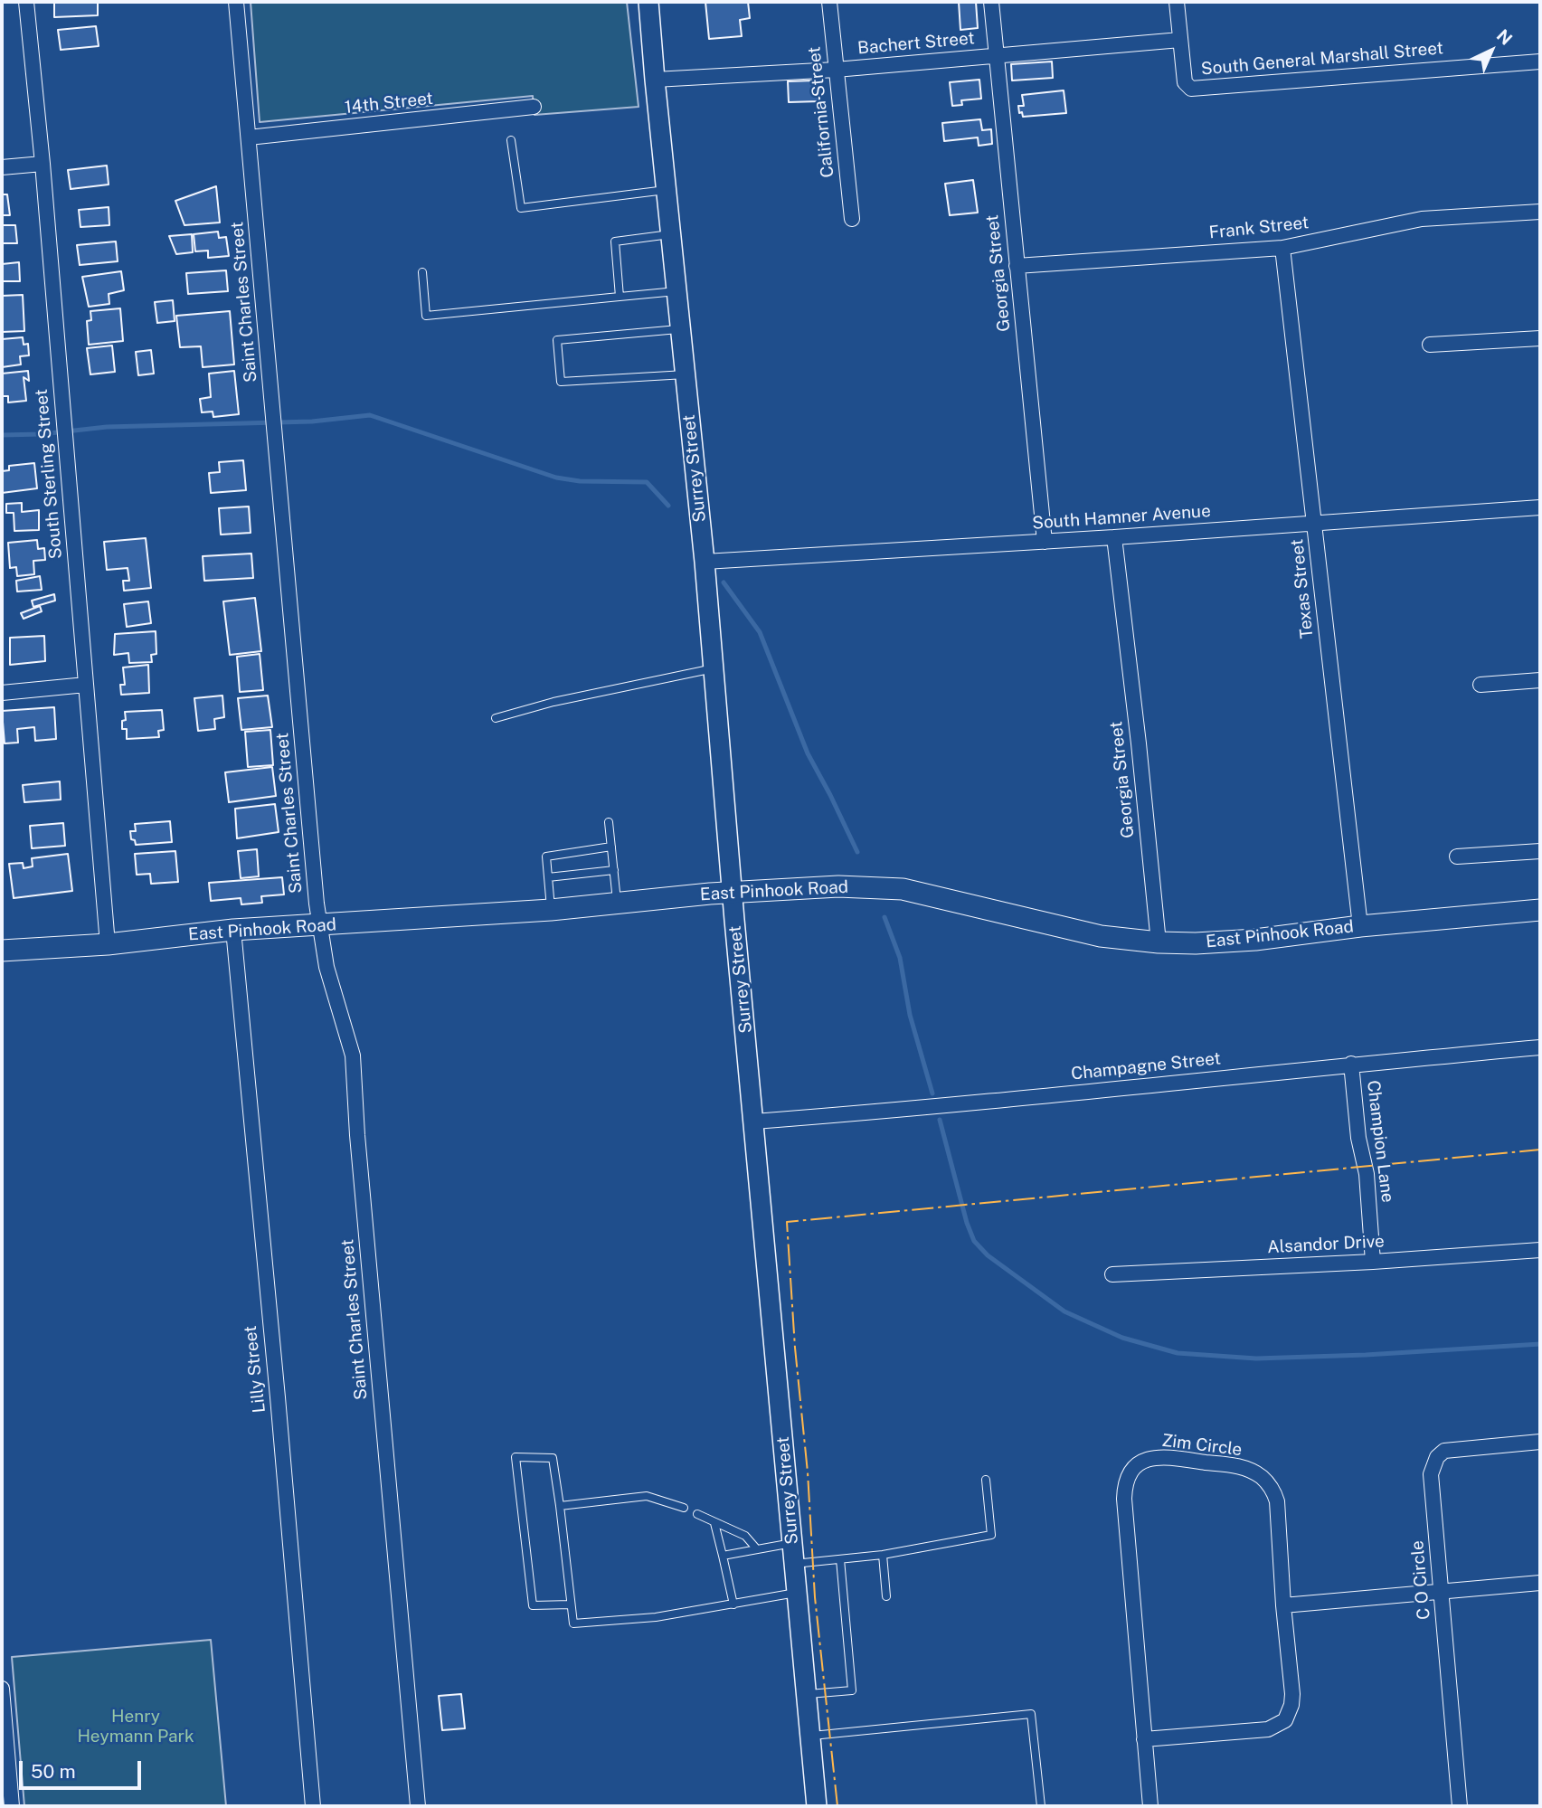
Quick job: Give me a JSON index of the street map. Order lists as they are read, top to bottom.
{
  "streets": {
    "main road": ["East Pinhook Road"],
    "street": [
      "Bachert Street",
      "South General Marshall Street",
      "14th Street",
      "California Street",
      "Frank Street",
      "Georgia Street",
      "Saint Charles Street",
      "Surrey Street",
      "South Sterling Street",
      "South Hamner Avenue",
      "Texas Street",
      "Champagne Street",
      "Champion Lane",
      "Alsandor Drive",
      "Lilly Street",
      "Zim Circle",
      "C O Circle"
    ]
  },
  "crossings": [
    ["Bachert Street", "South General Marshall Street"],
    ["Bachert Street", "California Street"],
    ["Bachert Street", "Georgia Street"],
    ["Bachert Street", "Surrey Street"],
    ["14th Street", "Saint Charles Street"],
    ["Frank Street", "Georgia Street"],
    ["Frank Street", "Texas Street"],
    ["Georgia Street", "South Hamner Avenue"],
    ["Georgia Street", "East Pinhook Road"],
    ["Saint Charles Street", "East Pinhook Road"],
    ["Surrey Street", "South Hamner Avenue"],
    ["Surrey Street", "East Pinhook Road"],
    ["Surrey Street", "Champagne Street"],
    ["South Sterling Street", "East Pinhook Road"],
    ["South Hamner Avenue", "Texas Street"],
    ["Texas Street", "East Pinhook Road"],
    ["East Pinhook Road", "Lilly Street"],
    ["Champagne Street", "Champion Lane"],
    ["Champion Lane", "Alsandor Drive"]
  ],
  "parks": ["Henry Heymann Park"],
  "scale_bar": "50 m",
  "north": "top right"
}
